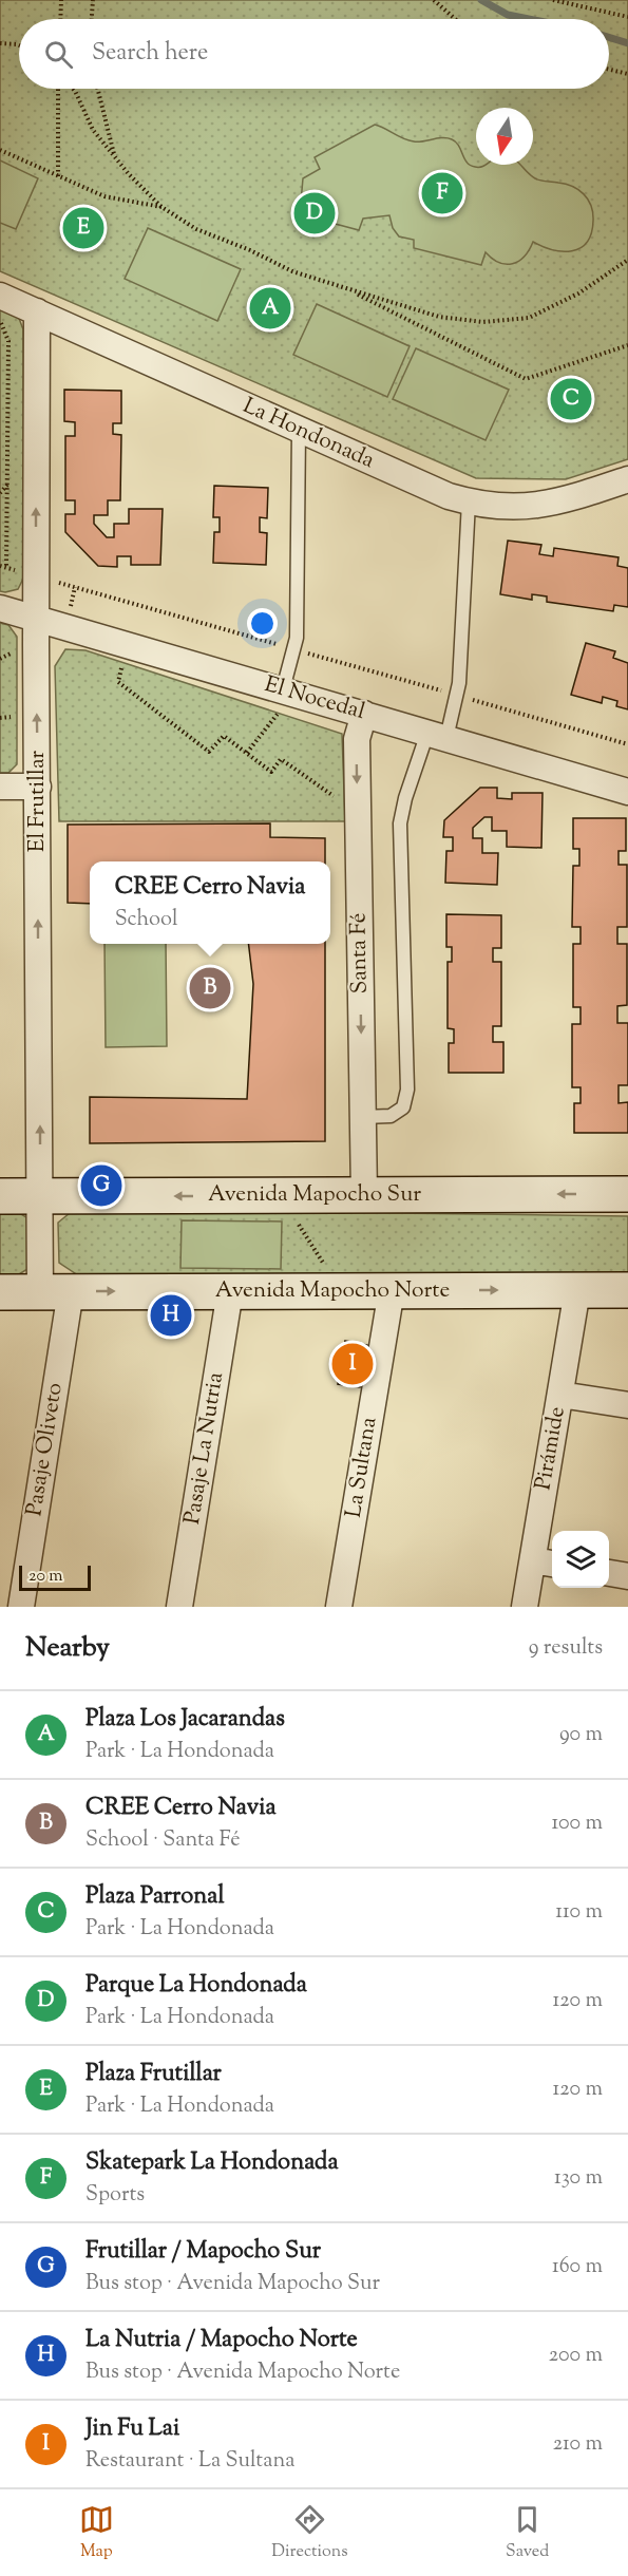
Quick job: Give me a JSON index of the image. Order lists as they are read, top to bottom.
{
  "streets": {
    "street": [
      "La Hondonada",
      "El Nocedal",
      "El Frutillar",
      "Santa Fé",
      "Avenida Mapocho Sur",
      "Avenida Mapocho Norte",
      "Pasaje La Nutria",
      "Pirámide",
      "Pasaje Oliveto",
      "La Sultana"
    ]
  },
  "crossings": [
    ["La Hondonada", "El Frutillar"],
    ["El Nocedal", "El Frutillar"],
    ["El Nocedal", "Santa Fé"],
    ["El Frutillar", "Avenida Mapocho Sur"],
    ["El Frutillar", "Avenida Mapocho Norte"],
    ["El Frutillar", "Pasaje Oliveto"],
    ["Santa Fé", "Avenida Mapocho Sur"],
    ["Avenida Mapocho Norte", "Pasaje La Nutria"],
    ["Avenida Mapocho Norte", "Pirámide"],
    ["Avenida Mapocho Norte", "Pasaje Oliveto"],
    ["Avenida Mapocho Norte", "La Sultana"]
  ],
  "one_way": [
    "El Frutillar",
    "Santa Fé",
    "Avenida Mapocho Sur",
    "Avenida Mapocho Norte"
  ],
  "scale_bar": "20 m",
  "north": "bottom",
  "page": {
    "search": "Search here",
    "pins": [
      "F",
      "D",
      "E",
      "A",
      "C",
      "B",
      "G",
      "H",
      "I"
    ],
    "popup": ["CREE Cerro Navia", "School"],
    "scale": "20 m",
    "heading": ["Nearby", "9 results"],
    "list": [
      {
        "mark": "A",
        "name": "Plaza Los Jacarandas",
        "note": "Park · La Hondonada",
        "value": "90 m"
      },
      {
        "mark": "B",
        "name": "CREE Cerro Navia",
        "note": "School · Santa Fé",
        "value": "100 m"
      },
      {
        "mark": "C",
        "name": "Plaza Parronal",
        "note": "Park · La Hondonada",
        "value": "110 m"
      },
      {
        "mark": "D",
        "name": "Parque La Hondonada",
        "note": "Park · La Hondonada",
        "value": "120 m"
      },
      {
        "mark": "E",
        "name": "Plaza Frutillar",
        "note": "Park · La Hondonada",
        "value": "120 m"
      },
      {
        "mark": "F",
        "name": "Skatepark La Hondonada",
        "note": "Sports",
        "value": "130 m"
      },
      {
        "mark": "G",
        "name": "Frutillar / Mapocho Sur",
        "note": "Bus stop · Avenida Mapocho Sur",
        "value": "160 m"
      },
      {
        "mark": "H",
        "name": "La Nutria / Mapocho Norte",
        "note": "Bus stop · Avenida Mapocho Norte",
        "value": "200 m"
      },
      {
        "mark": "I",
        "name": "Jin Fu Lai",
        "note": "Restaurant · La Sultana",
        "value": "210 m"
      }
    ],
    "nav": ["Map", "Directions", "Saved"]
  }
}
